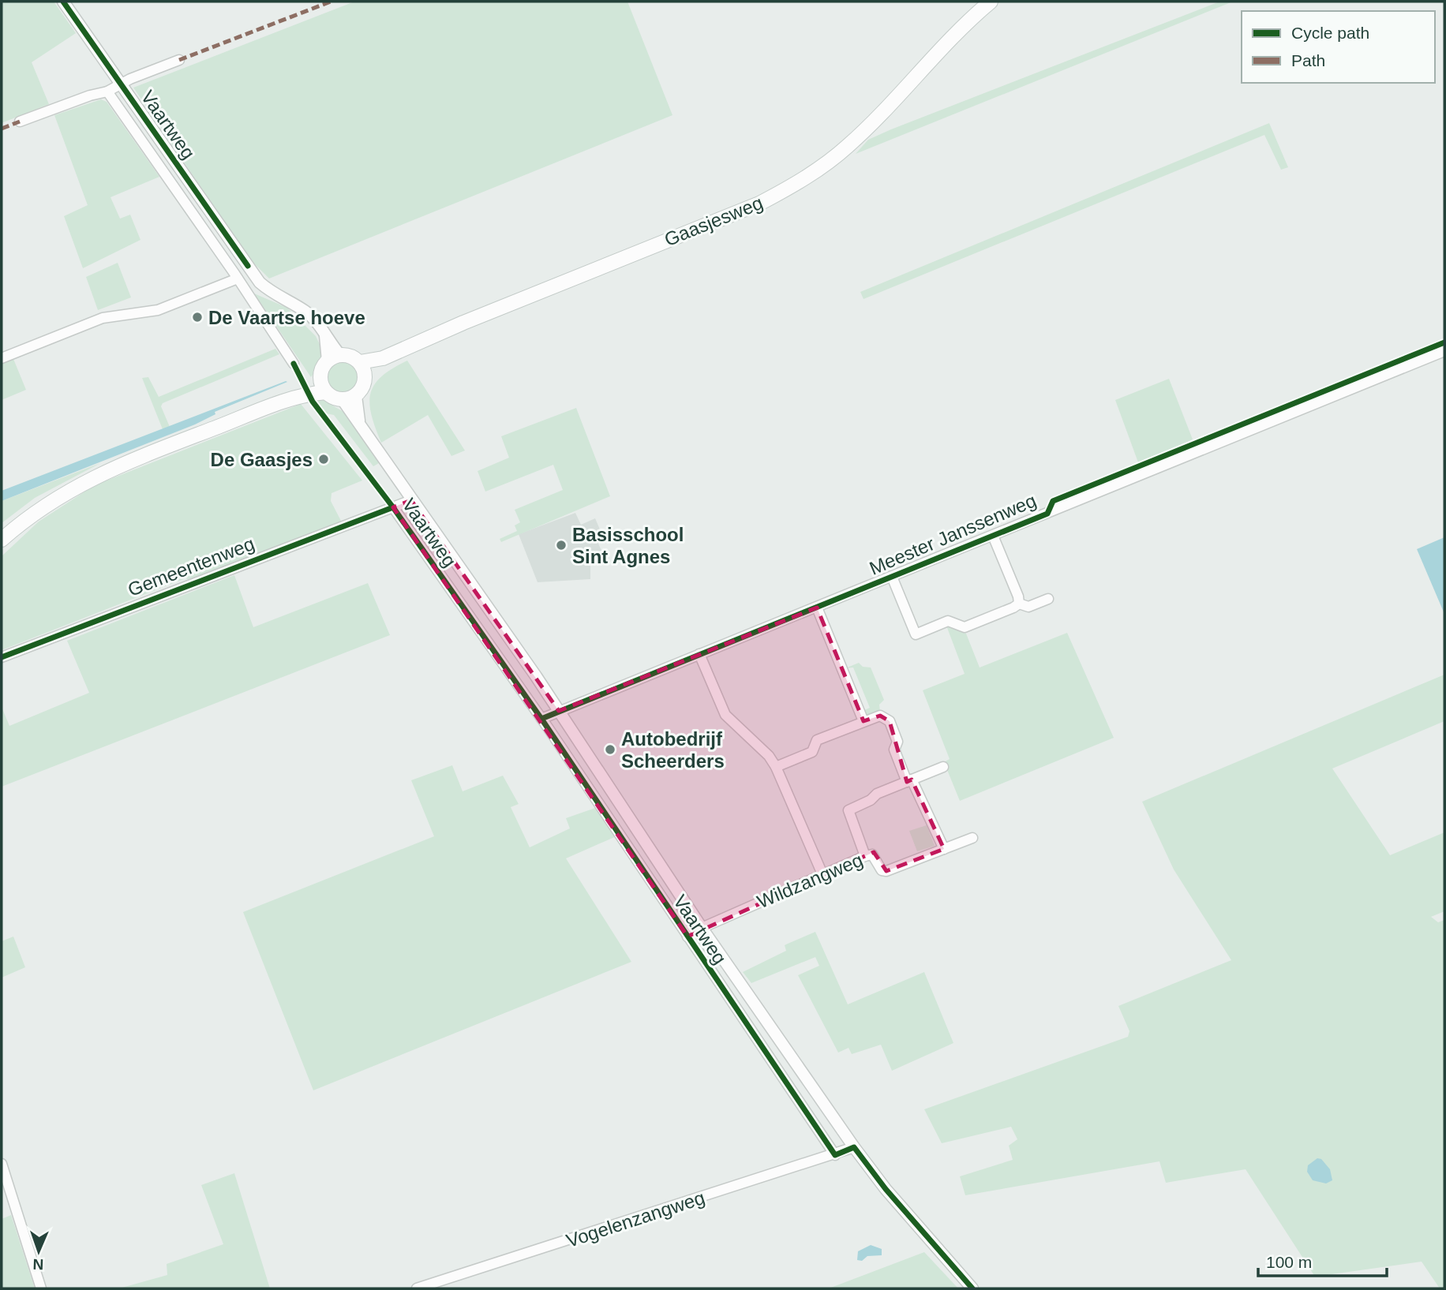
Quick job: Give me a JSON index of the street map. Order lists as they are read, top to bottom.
{
  "streets": {
    "main road": ["Gaasjesweg"],
    "street": [
      "Vaartweg",
      "Meester Janssenweg",
      "Gemeentenweg",
      "Wildzangweg",
      "Vogelenzangweg"
    ]
  },
  "crossings": [
    ["Vaartweg", "Gaasjesweg"],
    ["Vaartweg", "Meester Janssenweg"],
    ["Vaartweg", "Gemeentenweg"],
    ["Vaartweg", "Wildzangweg"],
    ["Vaartweg", "Vogelenzangweg"]
  ],
  "places": [
    "De Vaartse hoeve",
    "De Gaasjes",
    "Basisschool Sint Agnes",
    "Autobedrijf Scheerders"
  ],
  "legend": ["Cycle path", "Path"],
  "scale_bar": "100 m",
  "north": "bottom"
}
